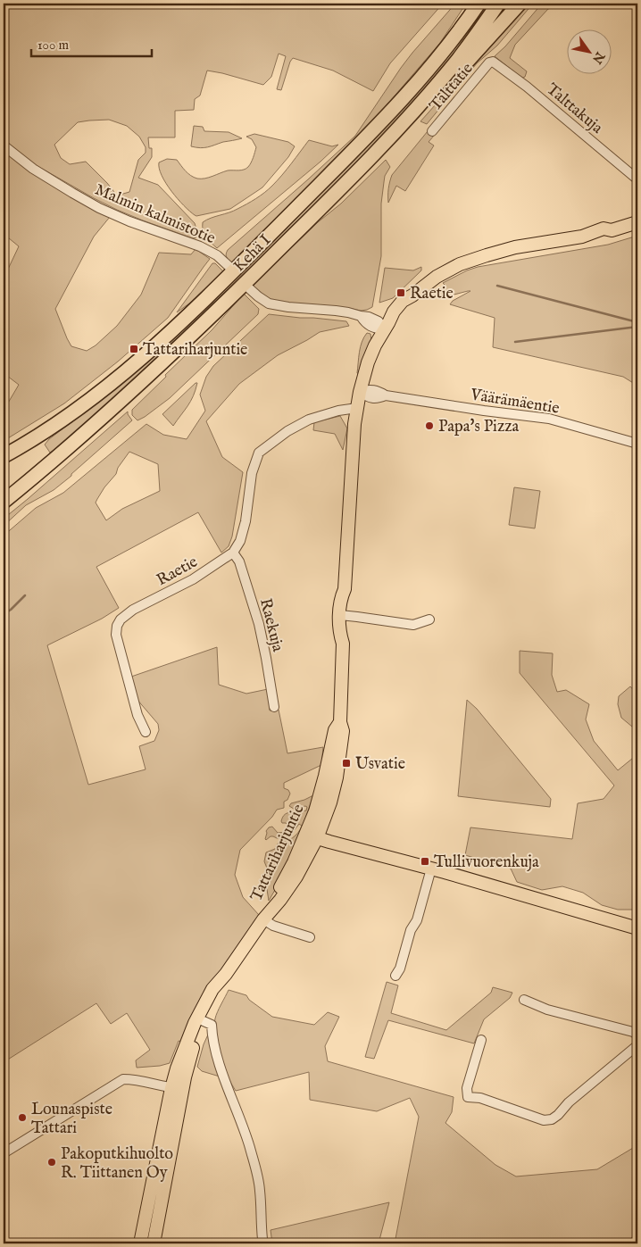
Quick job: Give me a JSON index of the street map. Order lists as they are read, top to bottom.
{
  "streets": {
    "highway": ["Kehä I"],
    "main road": ["Tattariharjuntie"],
    "street": [
      "Talttatie",
      "Talttakuja",
      "Malmin kalmistotie",
      "Väärämäentie",
      "Raetie",
      "Raekuja"
    ]
  },
  "crossings": [
    ["Talttatie", "Talttakuja"],
    ["Väärämäentie", "Tattariharjuntie"],
    ["Raetie", "Raekuja"]
  ],
  "places": {
    "transit": [
      "Raetie",
      "Tattariharjuntie",
      "Usvatie",
      "Tullivuorenkuja"
    ],
    "other": ["Papa's Pizza", "Lounaspiste Tattari", "Pakoputkihuolto R. Tiittanen Oy"]
  },
  "scale_bar": "100 m",
  "north": "bottom right"
}
